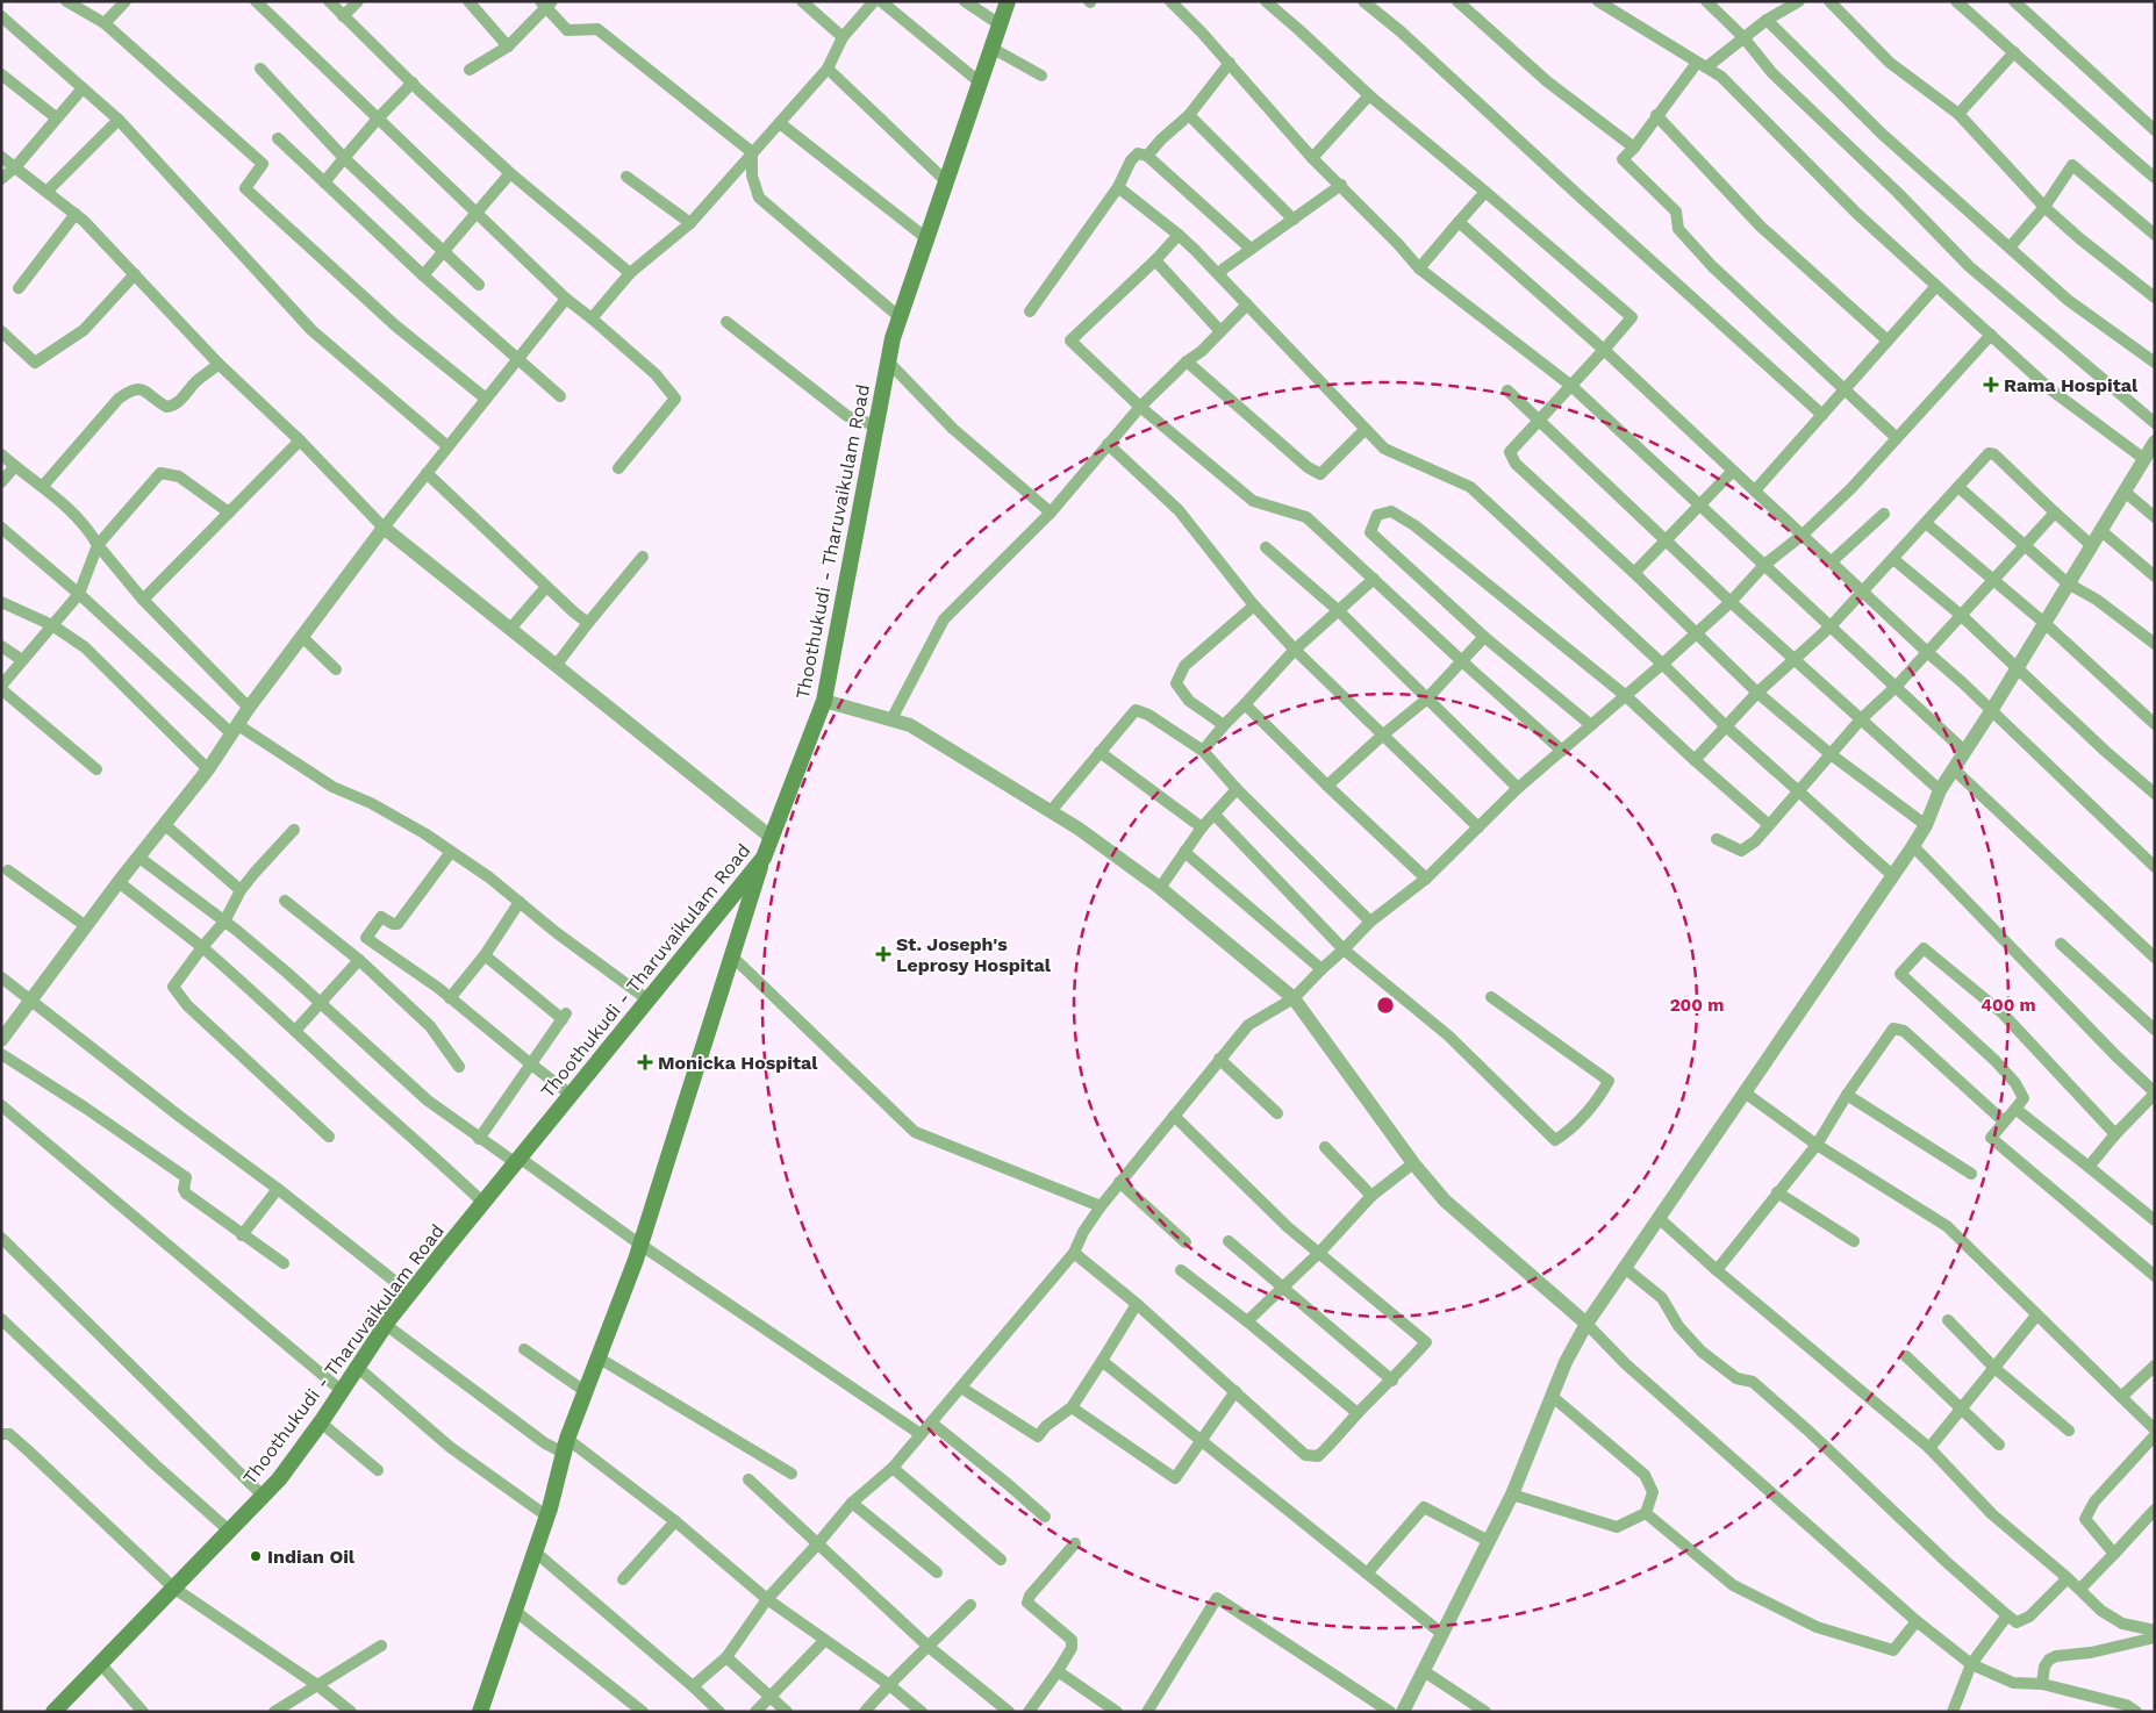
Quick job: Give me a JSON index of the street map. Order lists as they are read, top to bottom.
{
  "streets": {
    "main road": ["Thoothukudi - Tharuvaikulam Road"]
  },
  "places": {
    "health": ["Rama Hospital", "St. Joseph's Leprosy Hospital", "Monicka Hospital"],
    "other": ["Indian Oil"]
  },
  "rings": ["200 m", "400 m"]
}
